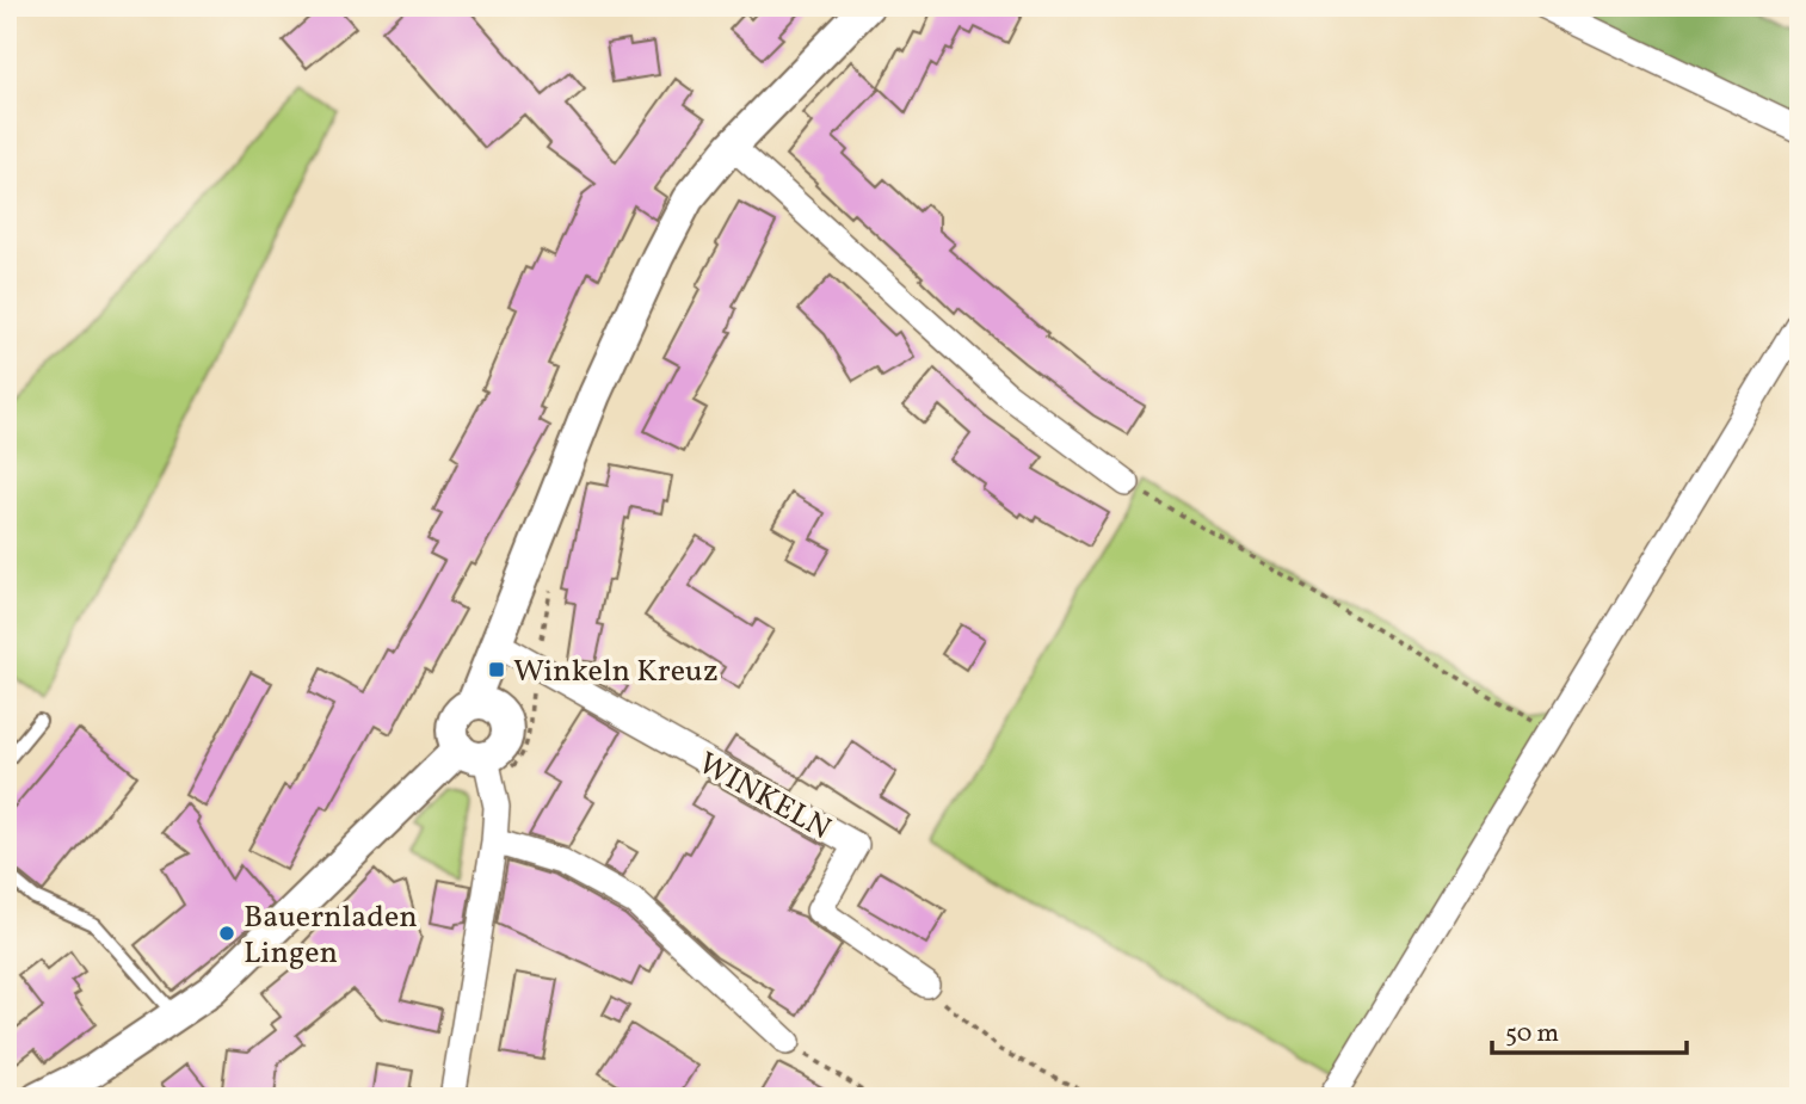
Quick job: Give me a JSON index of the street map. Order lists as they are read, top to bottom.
{
  "streets": {
    "street": ["WINKELN"]
  },
  "places": {
    "transit": ["Winkeln Kreuz"],
    "other": ["Bauernladen Lingen"]
  },
  "scale_bar": "50 m"
}
